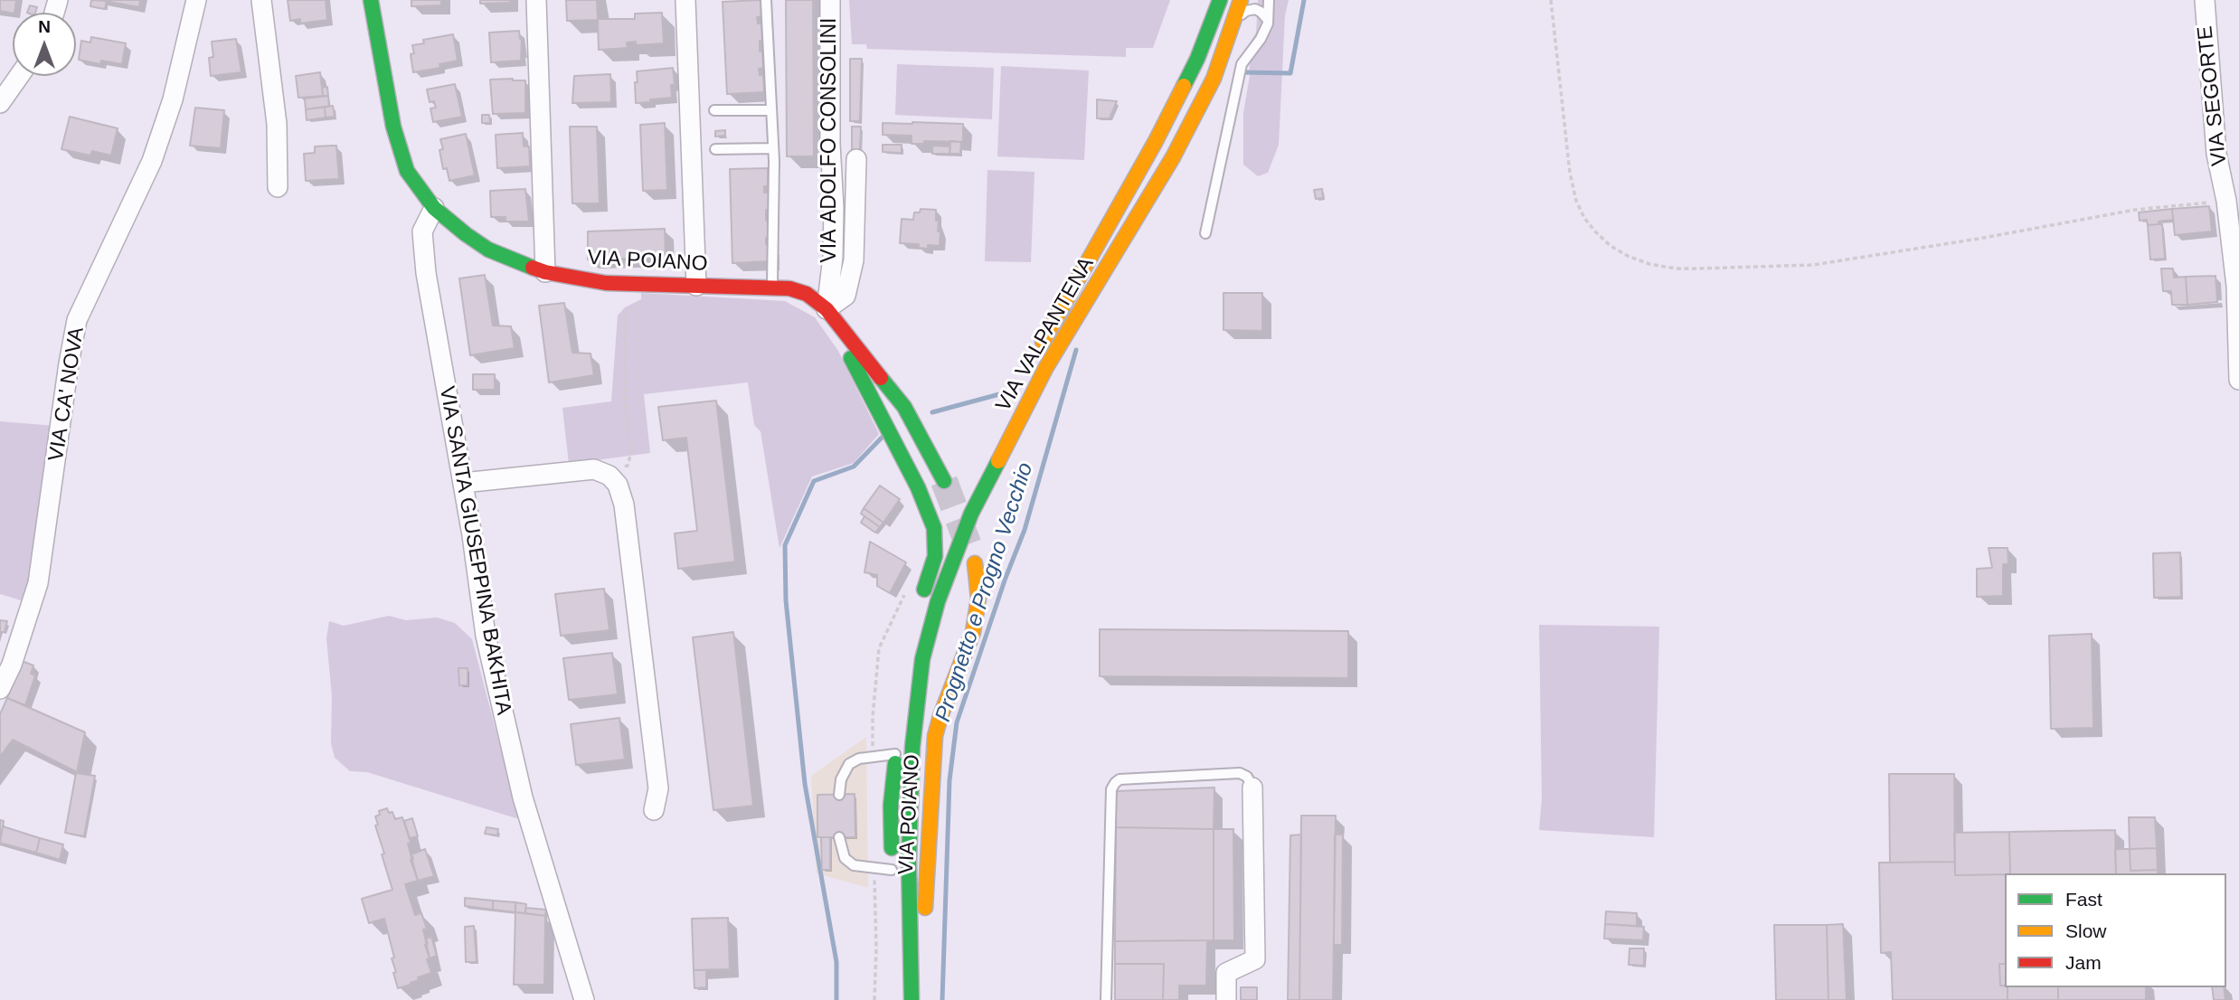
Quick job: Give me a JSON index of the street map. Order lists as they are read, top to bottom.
{
  "streets": {
    "main road": ["VIA POIANO", "VIA VALPANTENA"],
    "street": [
      "VIA SEGORTE",
      "VIA ADOLFO CONSOLINI",
      "VIA CA' NOVA",
      "VIA SANTA GIUSEPPINA BAKHITA"
    ]
  },
  "crossings": [
    ["VIA ADOLFO CONSOLINI", "VIA POIANO"],
    ["VIA POIANO", "VIA SANTA GIUSEPPINA BAKHITA"]
  ],
  "water": ["Prognetto e Progno Vecchio"],
  "legend": ["Fast", "Slow", "Jam"],
  "north": "top"
}
